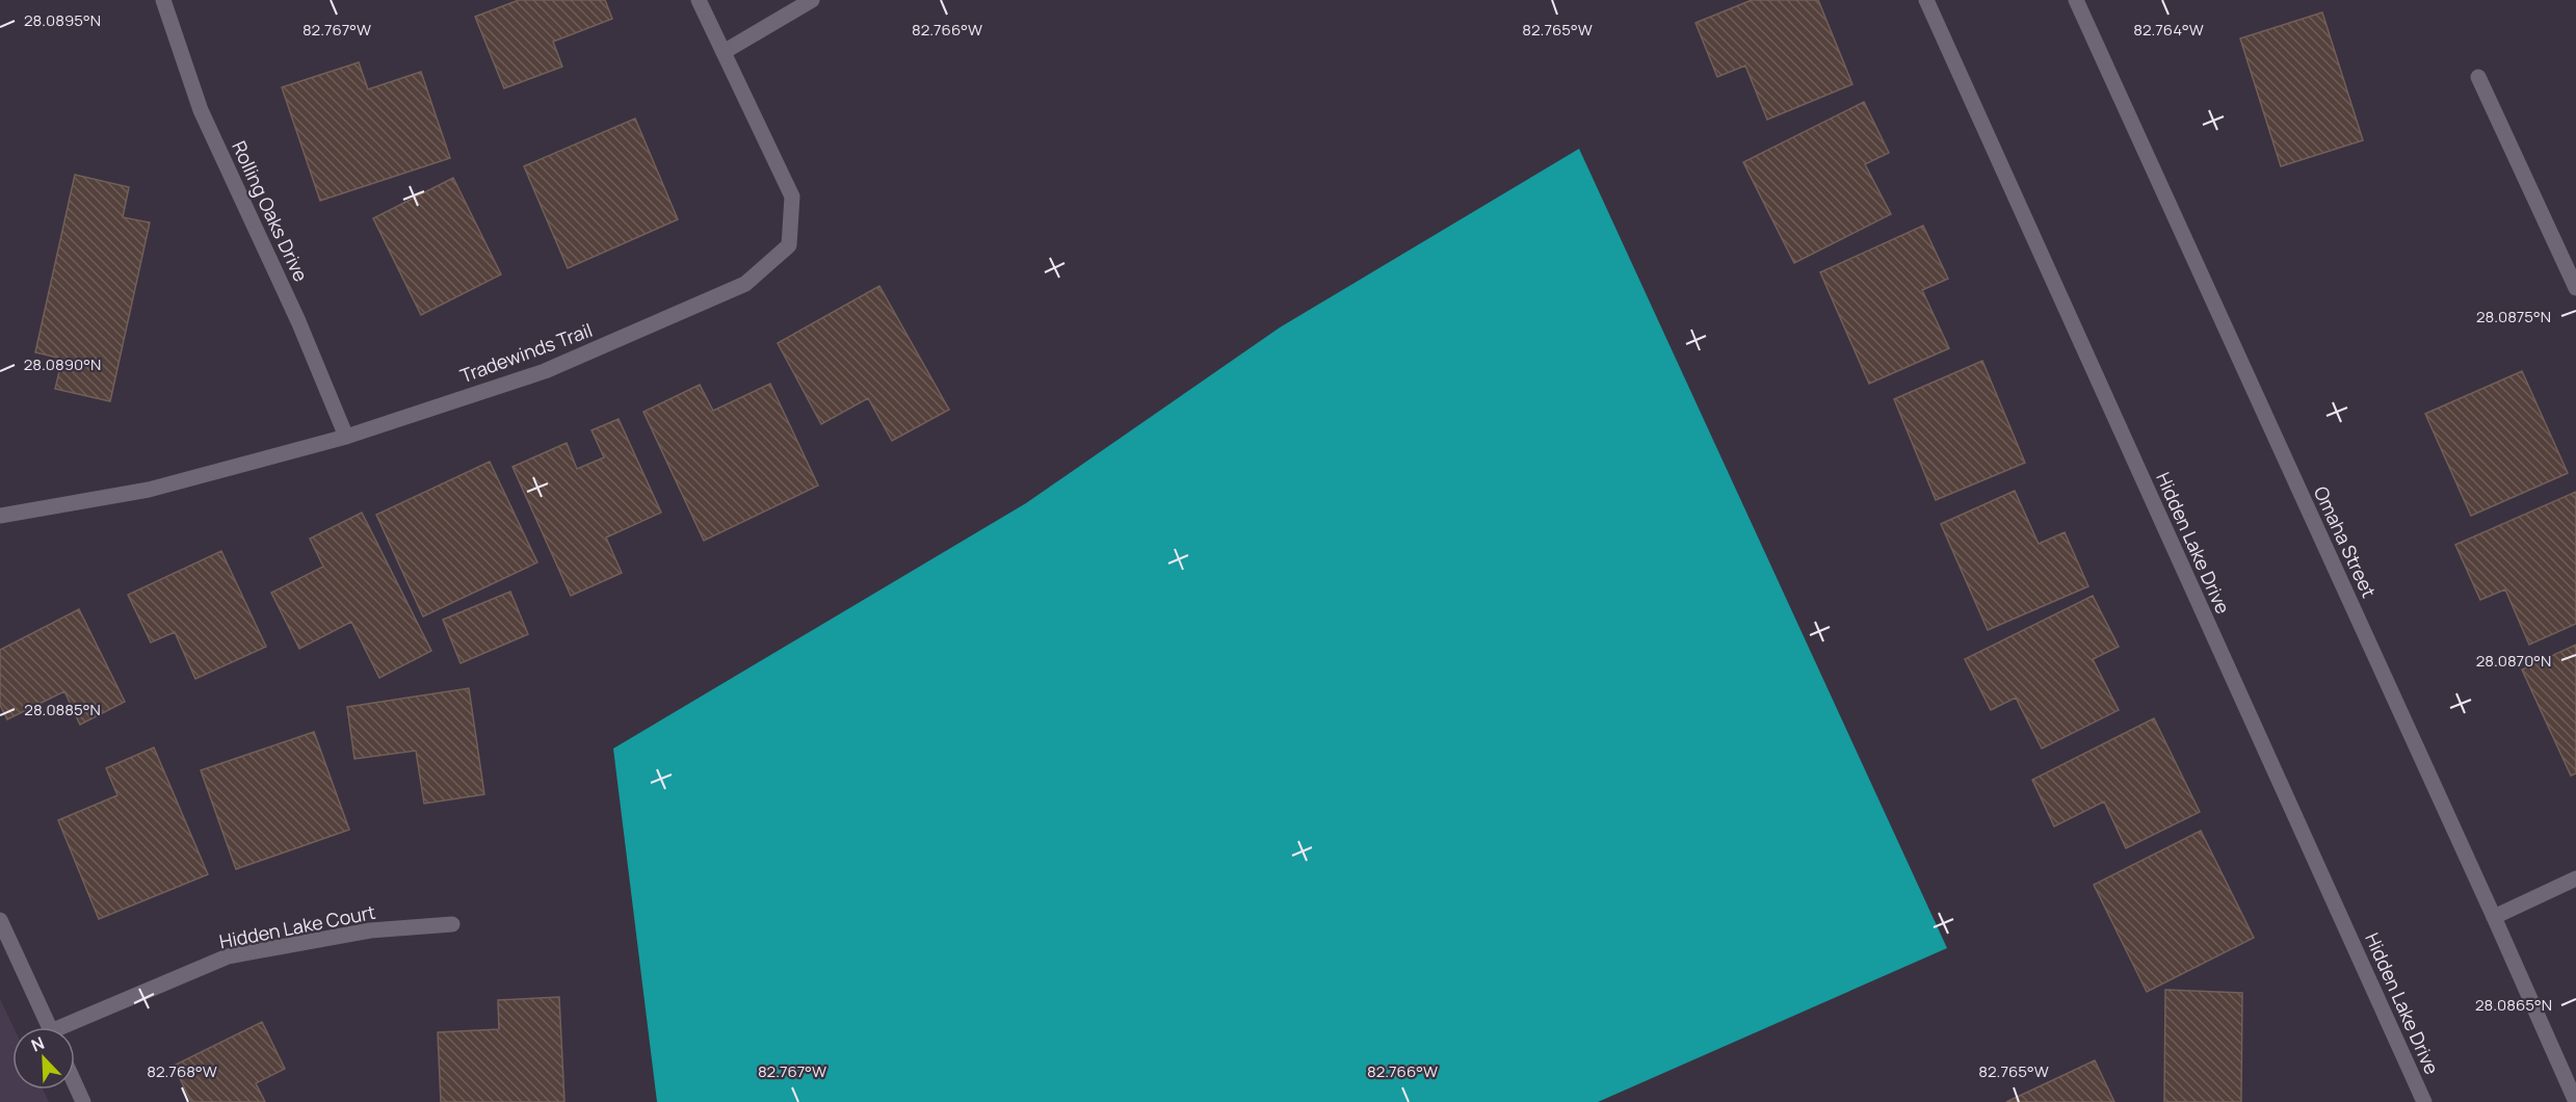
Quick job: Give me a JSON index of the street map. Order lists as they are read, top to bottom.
{
  "streets": {
    "street": [
      "Rolling Oaks Drive",
      "Tradewinds Trail",
      "Omaha Street",
      "Hidden Lake Drive",
      "Hidden Lake Court"
    ]
  },
  "crossings": [
    ["Rolling Oaks Drive", "Tradewinds Trail"]
  ],
  "north": "top left",
  "coordinates": [
    "28.0895°N",
    "82.767°W",
    "82.766°W",
    "82.765°W",
    "82.764°W",
    "28.0875°N",
    "28.0890°N",
    "28.0870°N",
    "28.0885°N",
    "28.0865°N",
    "82.768°W"
  ]
}
